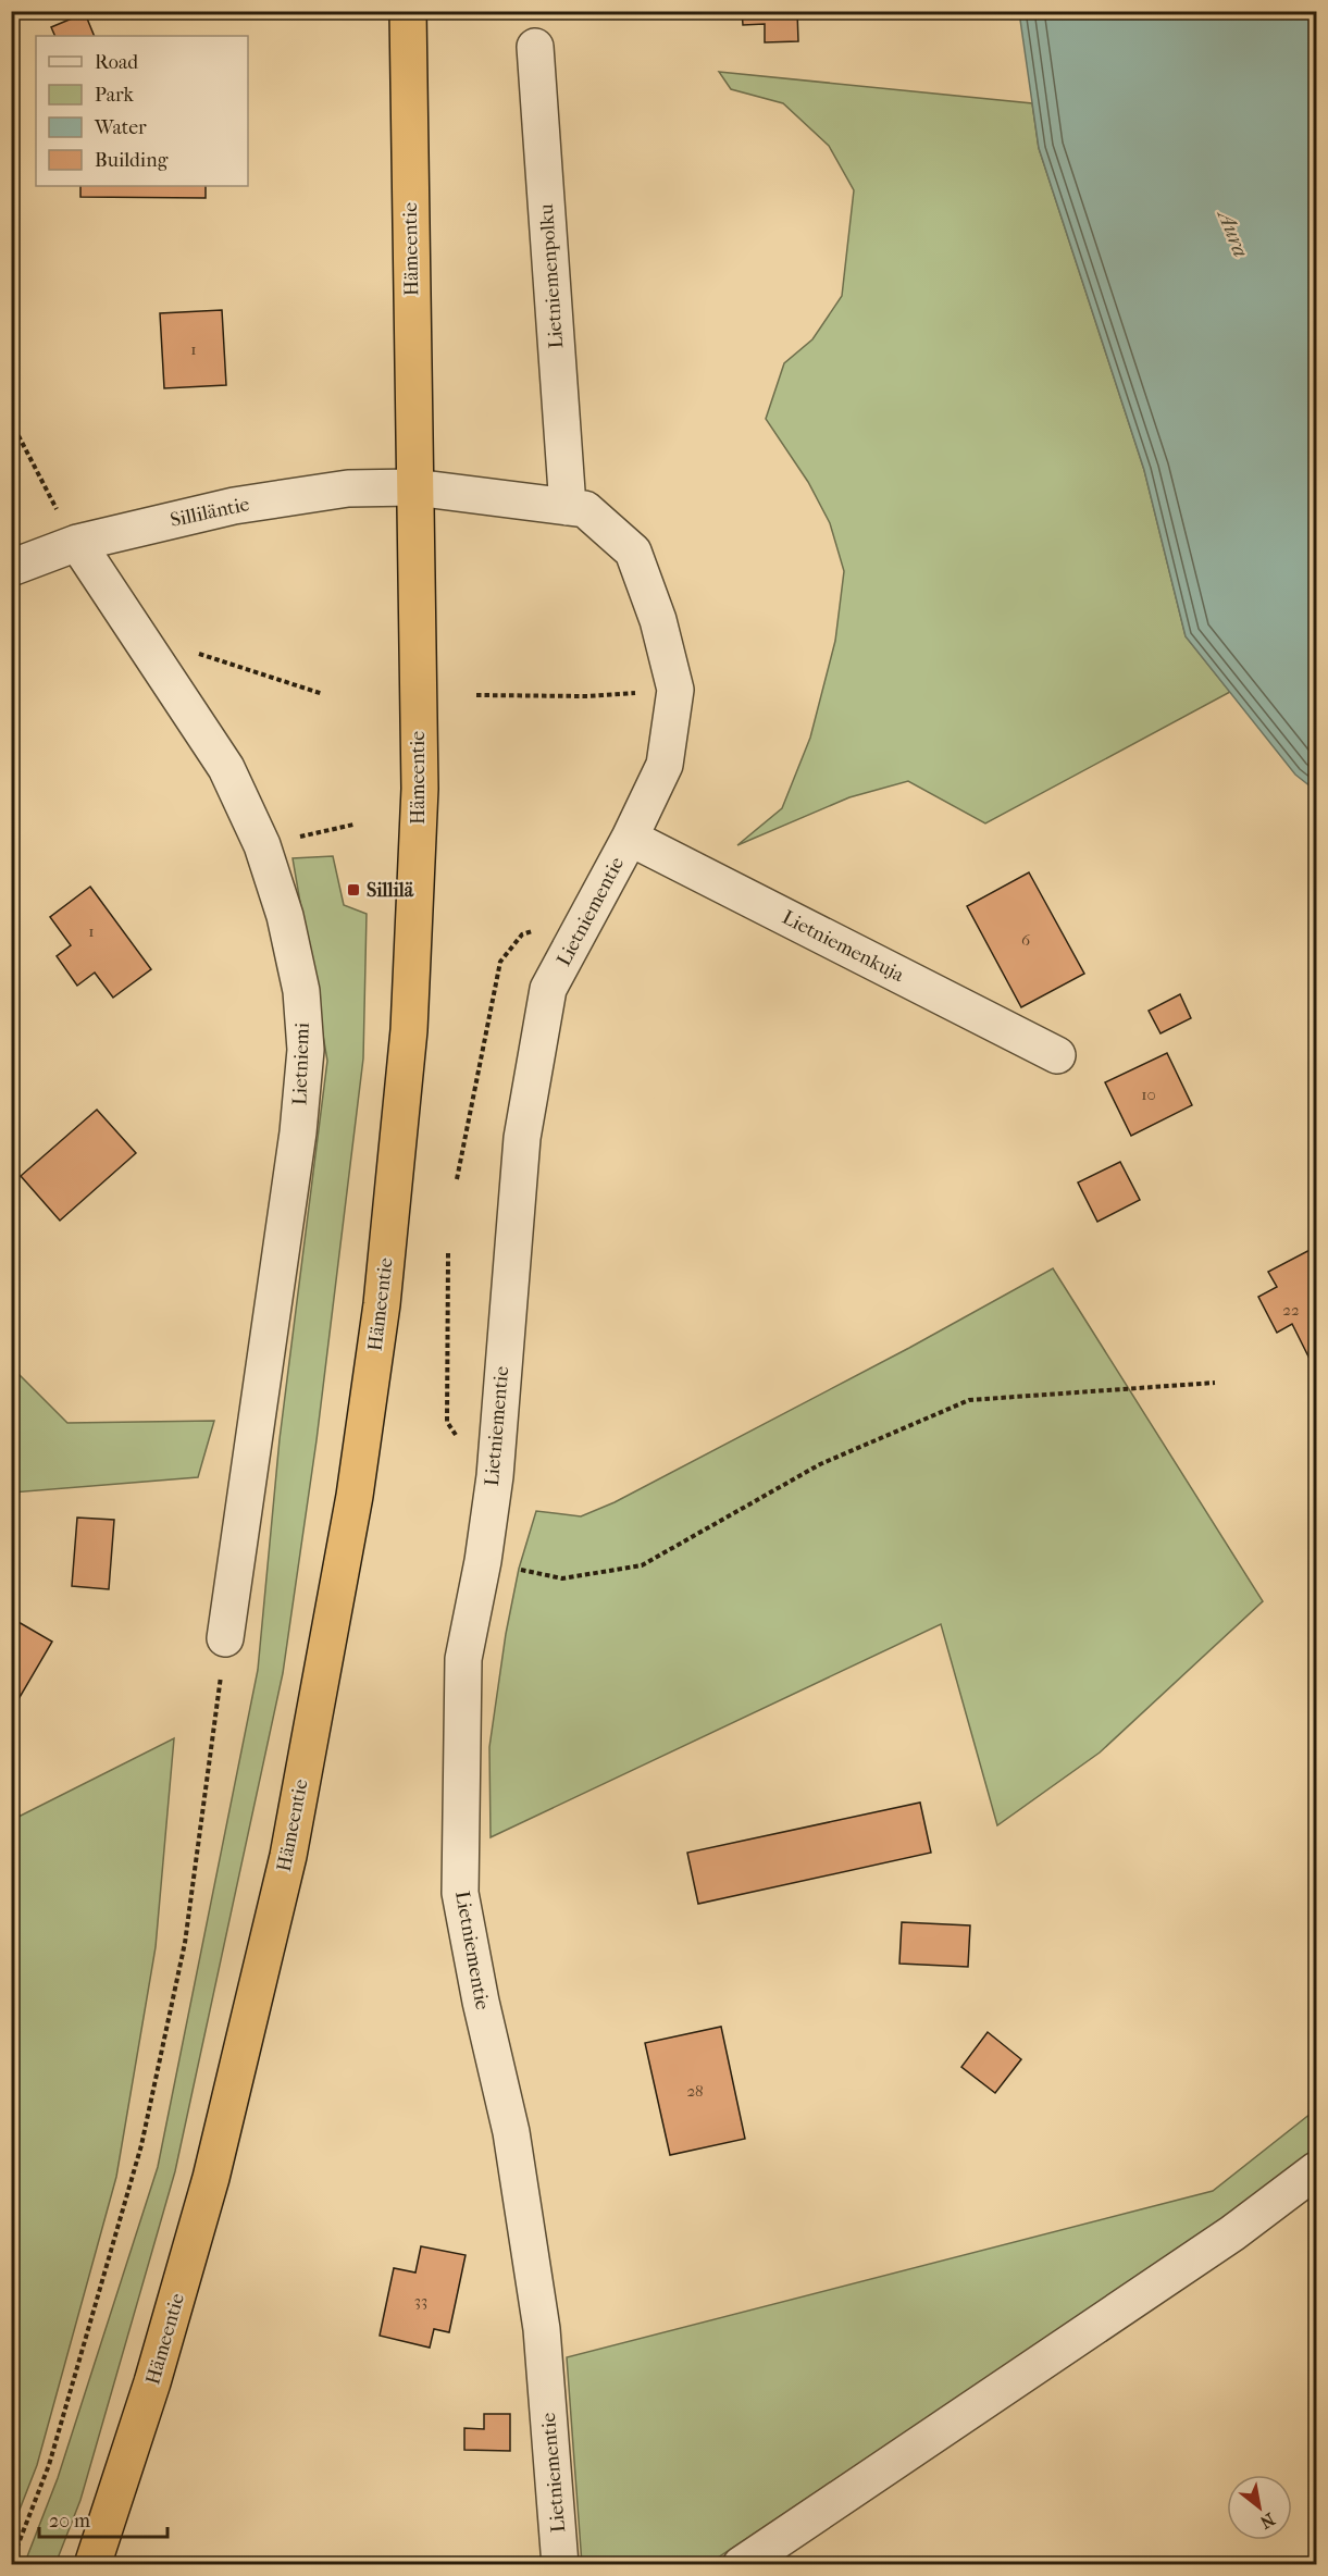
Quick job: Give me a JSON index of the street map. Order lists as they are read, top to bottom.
{
  "streets": {
    "highway": ["Hämeentie"],
    "street": [
      "Lietniemenpolku",
      "Silliläntie",
      "Lietniementie",
      "Lietniemenkuja",
      "Lietniemi"
    ]
  },
  "crossings": [
    ["Hämeentie", "Silliläntie"],
    ["Hämeentie", "Lietniementie"],
    ["Lietniemenpolku", "Lietniementie"],
    ["Silliläntie", "Lietniementie"],
    ["Silliläntie", "Lietniemi"],
    ["Lietniementie", "Lietniemenkuja"]
  ],
  "water": ["Aura"],
  "places": {
    "transit": ["Sillilä"]
  },
  "house_numbers": [
    "1",
    "1",
    "6",
    "10",
    "22",
    "28",
    "33"
  ],
  "legend": [
    "Road",
    "Park",
    "Water",
    "Building"
  ],
  "scale_bar": "20 m",
  "north": "bottom right"
}
